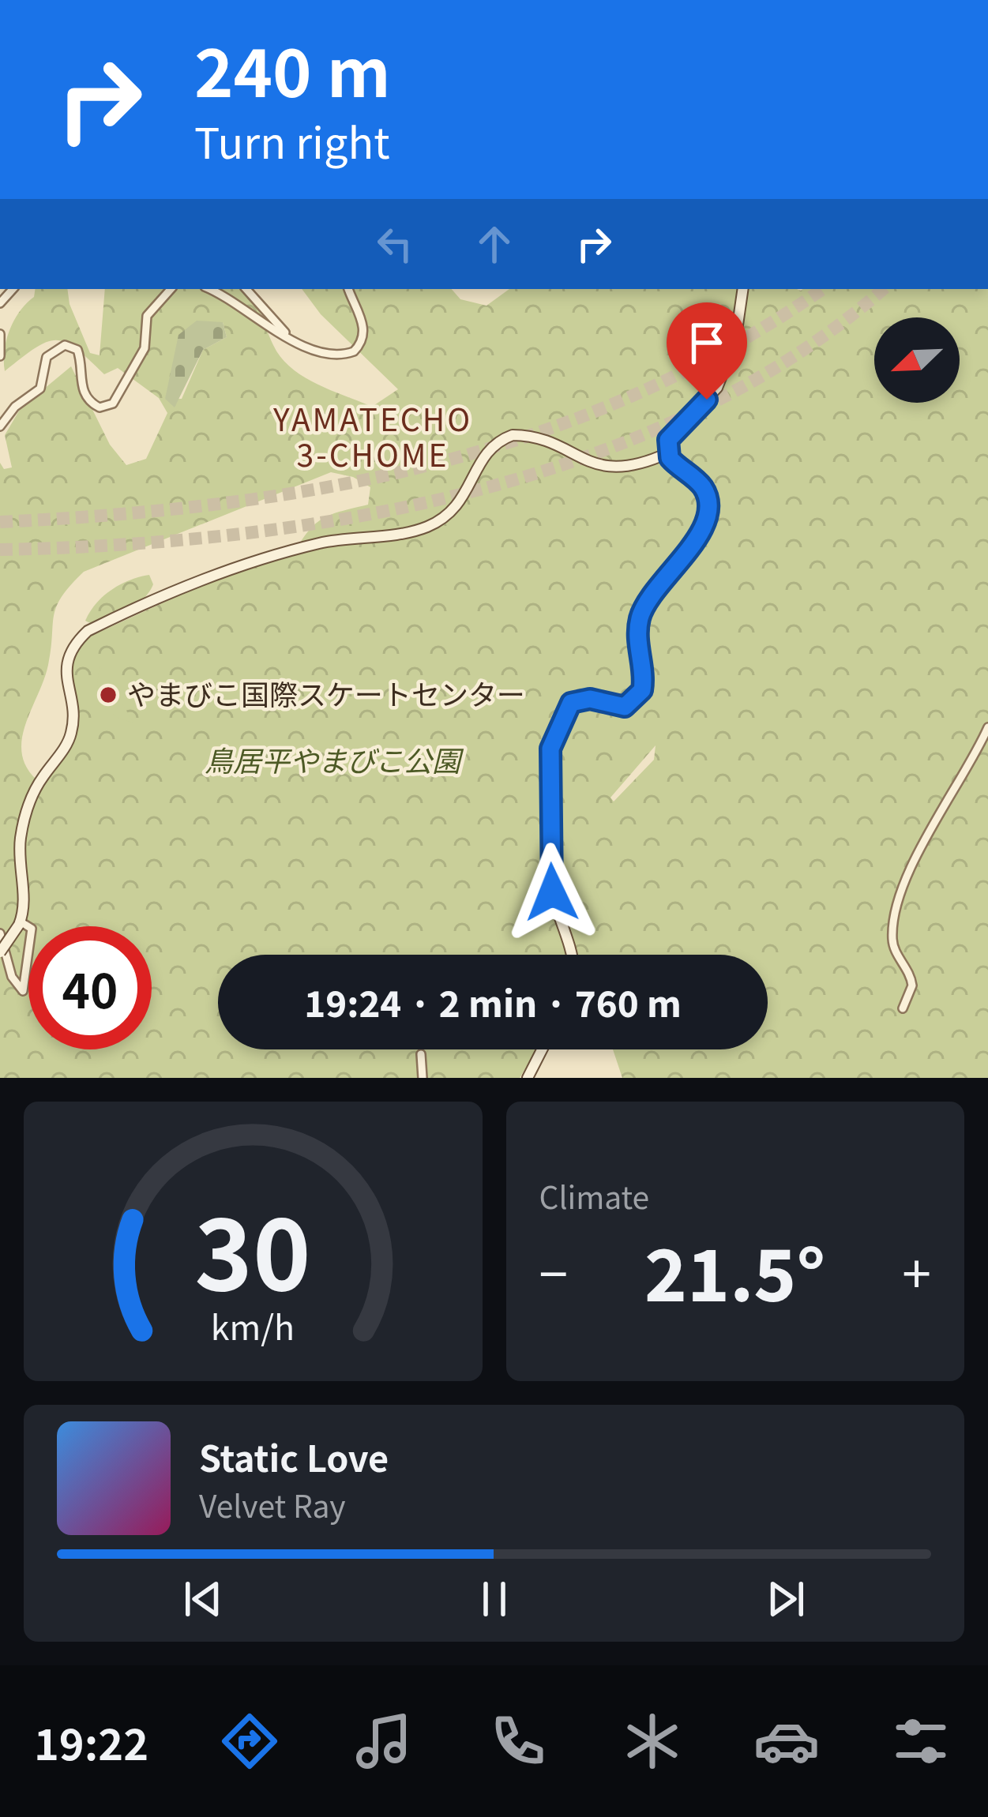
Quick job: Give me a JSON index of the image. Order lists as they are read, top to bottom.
{
  "districts": ["YAMATECHO 3-CHOME"],
  "parks": ["鳥居平やまびこ公園"],
  "places": ["やまびこ国際スケートセンター"],
  "north": "bottom left",
  "page": {
    "turn": ["240 m", "Turn right"],
    "limit": "40",
    "trip": "19:24 · 2 min · 760 m",
    "tile": "Climate",
    "heat": ["−", "21.5°", "+"],
    "song": ["Static Love", "Velvet Ray"],
    "tabs": "19:22",
    "gauge": ["30", "km/h"]
  }
}
